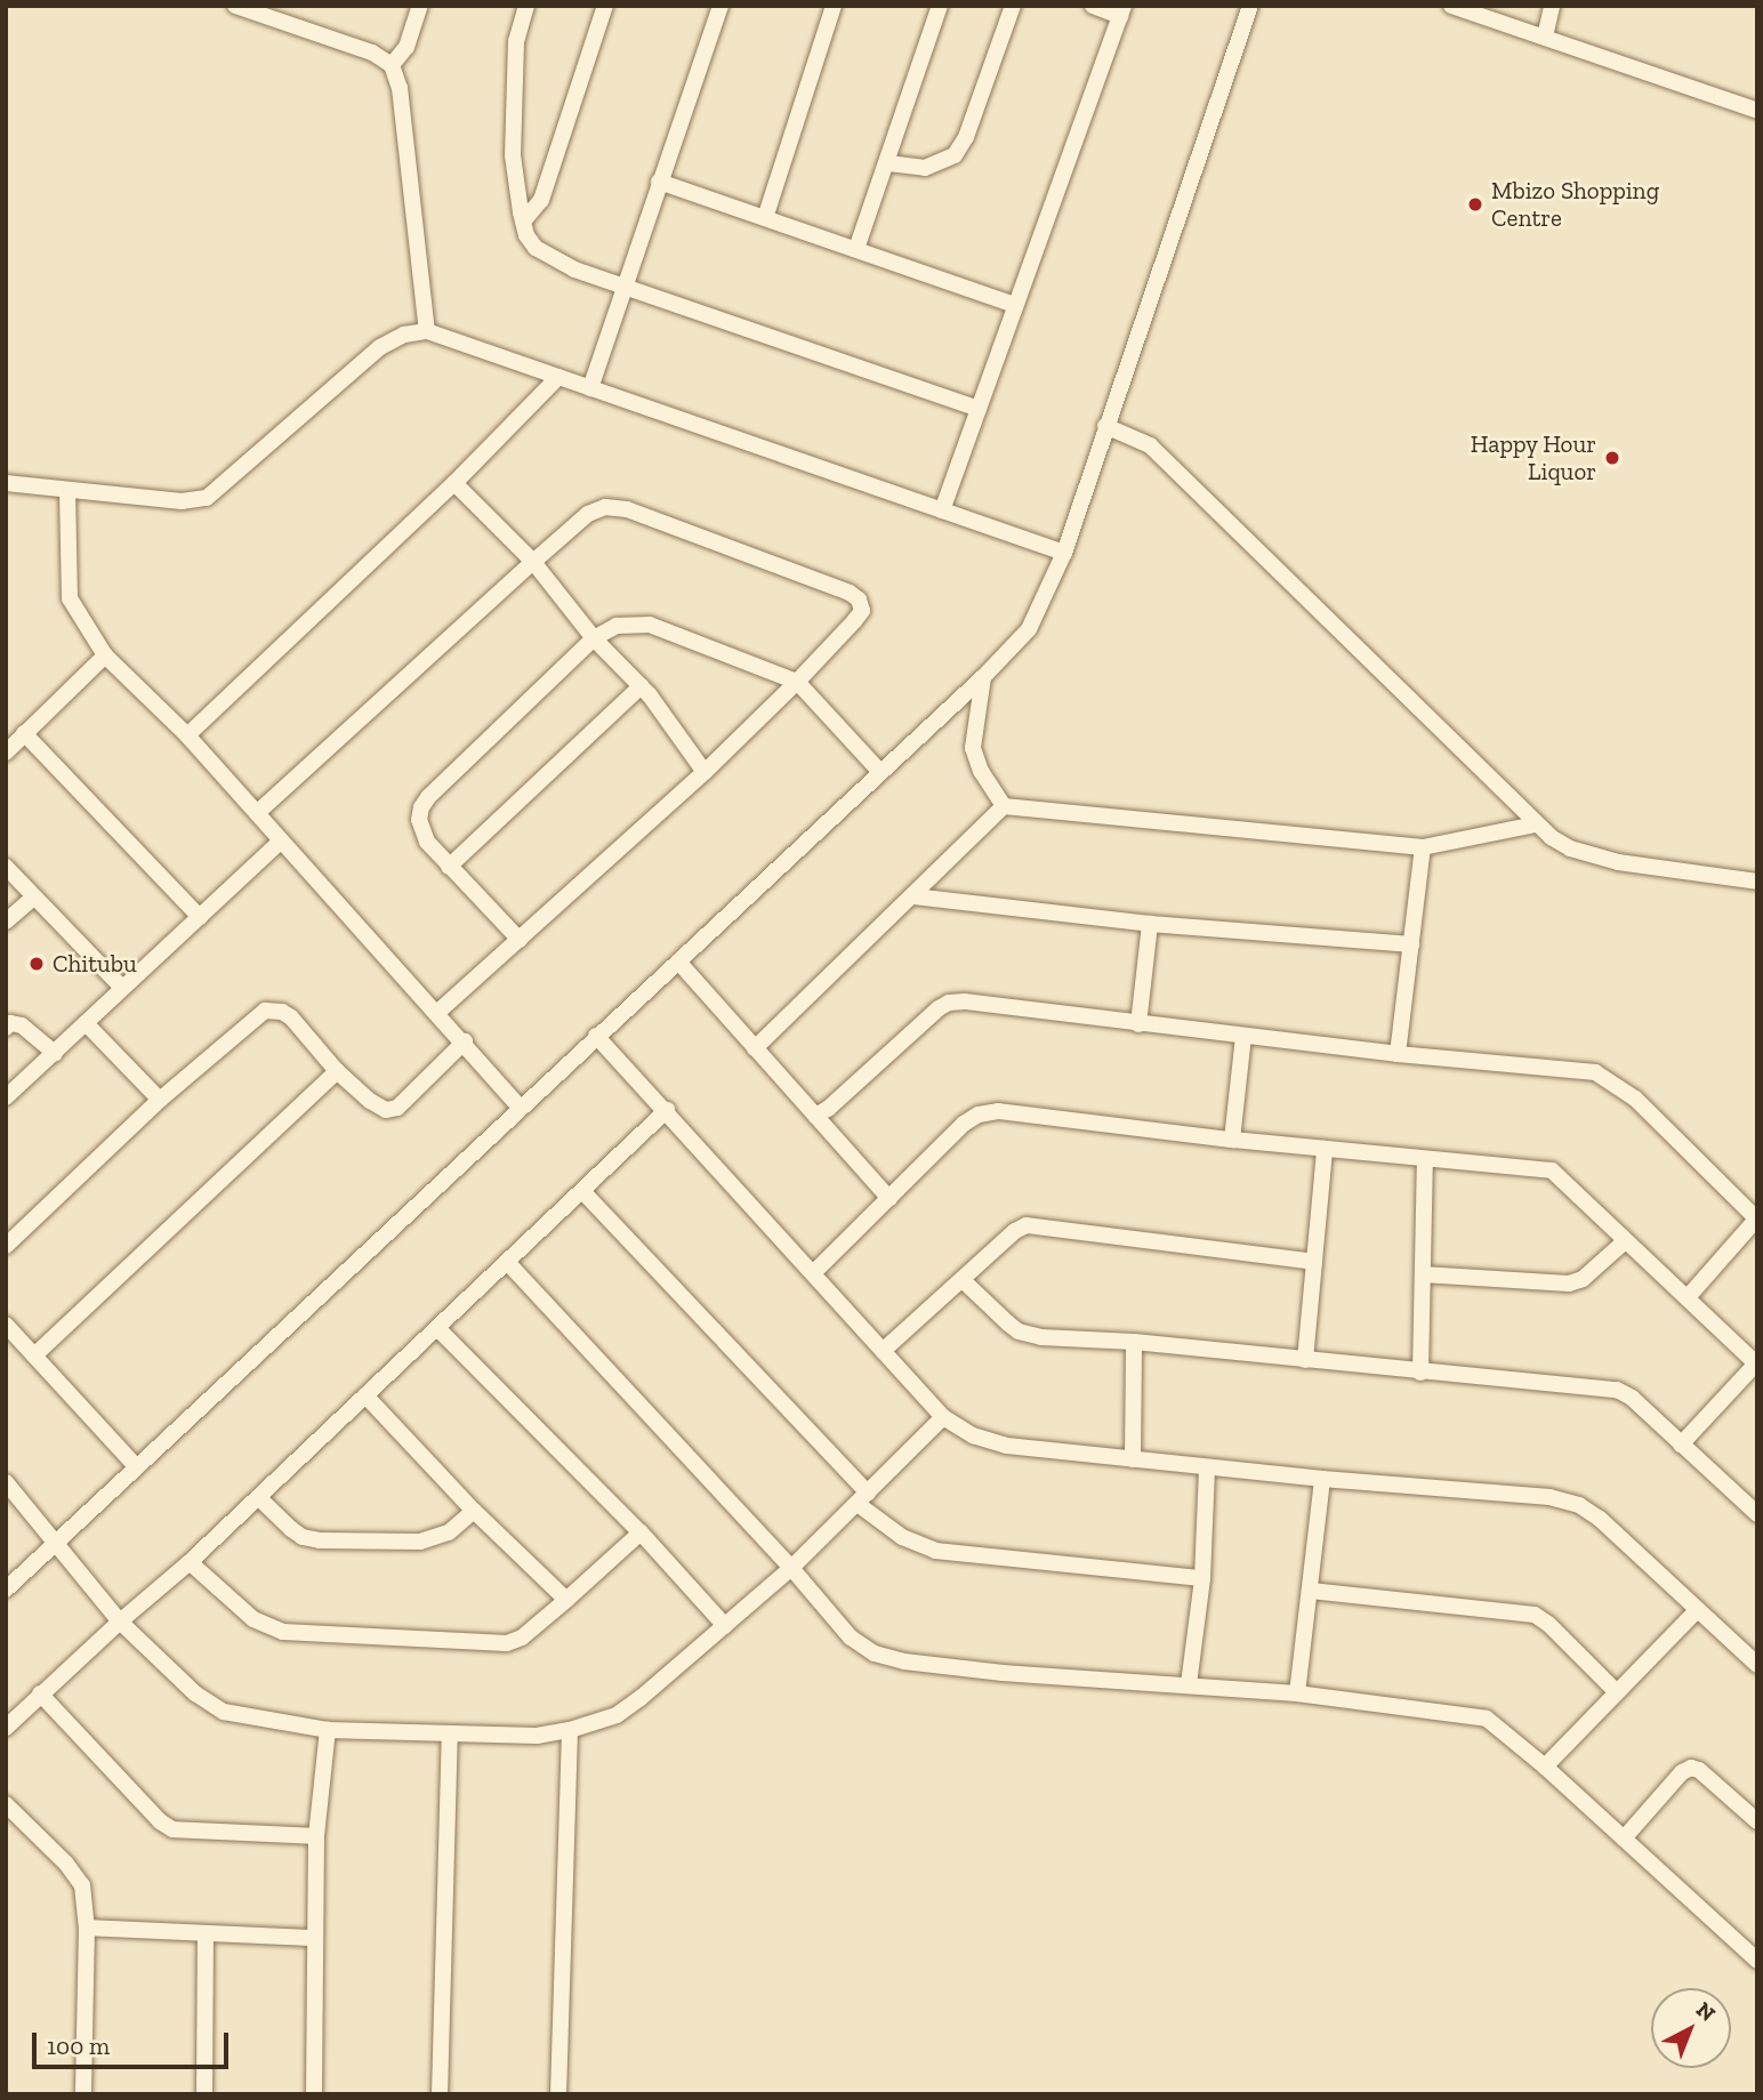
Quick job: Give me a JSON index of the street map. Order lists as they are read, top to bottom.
{
  "places": ["Mbizo Shopping Centre", "Happy Hour Liquor", "Chitubu"],
  "scale_bar": "100 m",
  "north": "top right"
}
